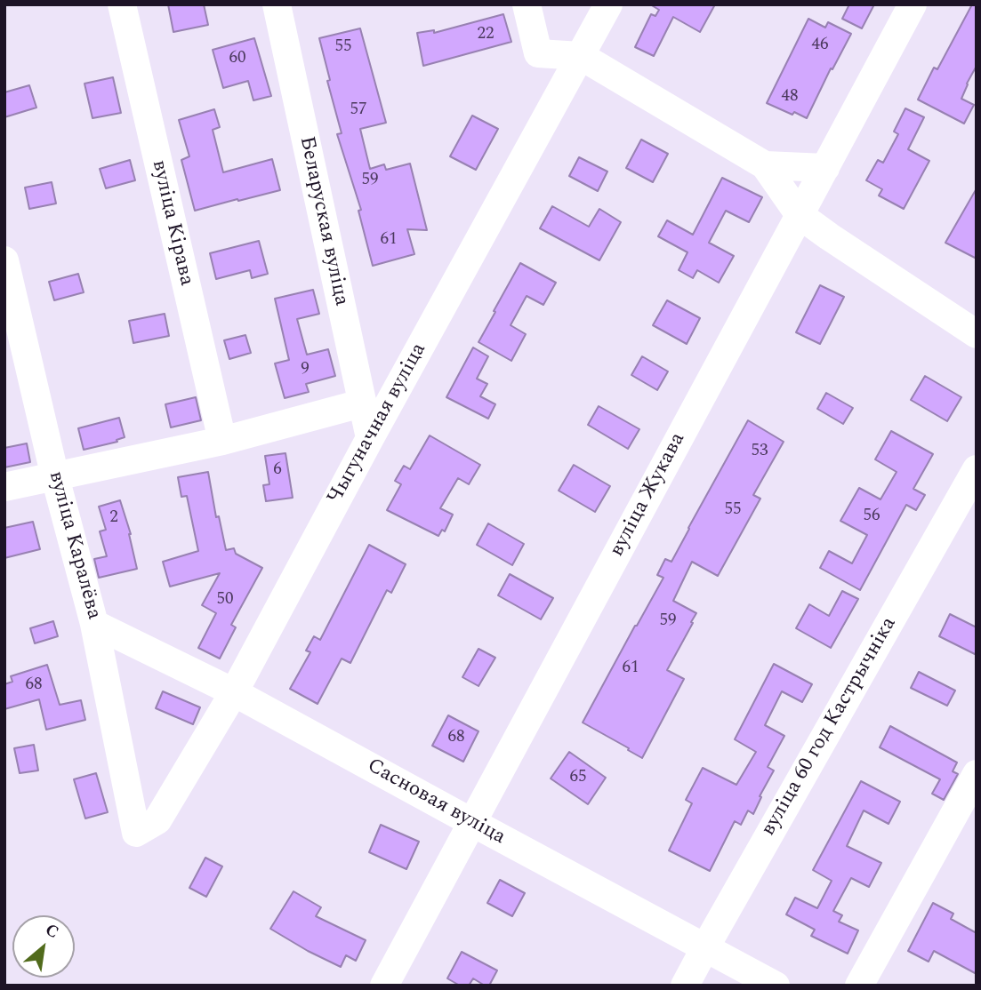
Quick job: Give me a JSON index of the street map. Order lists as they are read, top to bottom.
{
  "streets": {
    "street": [
      "Беларуская вуліца",
      "вуліца Кірава",
      "Чыгуначная вуліца",
      "вуліца Жукава",
      "вуліца Каралёва",
      "вуліца 60 год Кастрычніка",
      "Сасновая вуліца"
    ]
  },
  "crossings": [
    ["Беларуская вуліца", "Чыгуначная вуліца"],
    ["Чыгуначная вуліца", "вуліца Каралёва"],
    ["Чыгуначная вуліца", "Сасновая вуліца"],
    ["вуліца Жукава", "Сасновая вуліца"],
    ["вуліца Каралёва", "Сасновая вуліца"],
    ["вуліца 60 год Кастрычніка", "Сасновая вуліца"]
  ],
  "house_numbers": [
    "22",
    "46",
    "55",
    "60",
    "48",
    "57",
    "59",
    "61",
    "9",
    "53",
    "6",
    "55",
    "56",
    "2",
    "50",
    "59",
    "61",
    "68",
    "68",
    "65"
  ],
  "north": "top right"
}
